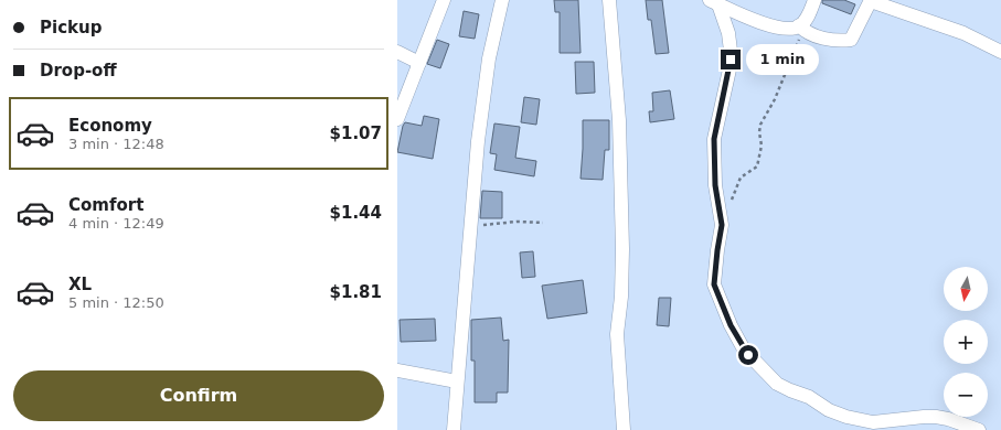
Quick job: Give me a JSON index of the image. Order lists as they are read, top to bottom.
{
  "north": "bottom",
  "page": {
    "banner": ["Pickup", "Drop-off"],
    "bubble": "1 min",
    "list": [
      {
        "name": "Economy",
        "note": "3 min · 12:48",
        "value": "$1.07"
      },
      {
        "name": "Comfort",
        "note": "4 min · 12:49",
        "value": "$1.44"
      },
      {
        "name": "XL",
        "note": "5 min · 12:50",
        "value": "$1.81"
      }
    ],
    "map_buttons": ["+", "−"],
    "buttons": "Confirm"
  }
}
